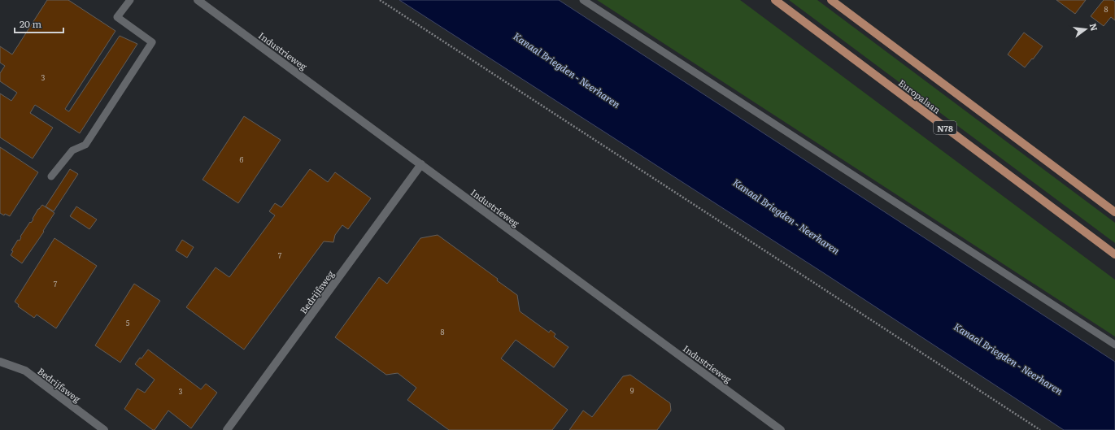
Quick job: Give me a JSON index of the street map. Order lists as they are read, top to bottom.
{
  "streets": {
    "main road": ["Europalaan", "N78"],
    "street": ["Industrieweg", "Bedrijfsweg"]
  },
  "crossings": [
    ["Industrieweg", "Bedrijfsweg"]
  ],
  "water": ["Kanaal Briegden - Neerharen"],
  "house_numbers": [
    "8",
    "3",
    "6",
    "7",
    "7",
    "5",
    "8",
    "9",
    "3"
  ],
  "scale_bar": "20 m",
  "north": "right"
}
